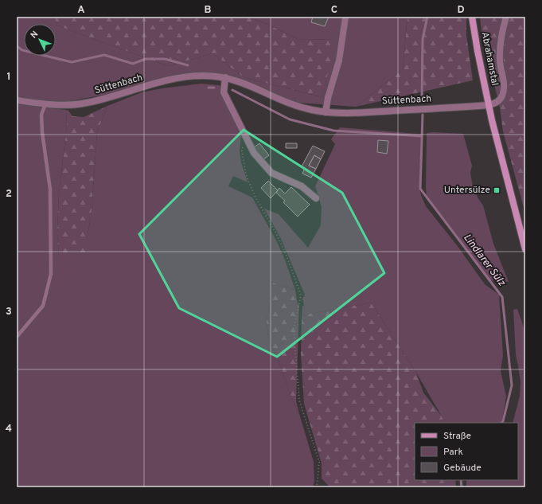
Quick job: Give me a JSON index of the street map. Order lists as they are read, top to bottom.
{
  "streets": {
    "main road": ["Abrahamstal"],
    "street": ["Süttenbach"]
  },
  "crossings": [
    ["Abrahamstal", "Süttenbach"]
  ],
  "water": ["Lindlarer Sülz"],
  "places": {
    "transit": ["Untersülze"]
  },
  "legend": ["Straße", "Park", "Gebäude"],
  "north": "top left",
  "grid": {
    "columns": [
      "A",
      "B",
      "C",
      "D"
    ],
    "rows": [
      "1",
      "2",
      "3",
      "4"
    ]
  }
}
